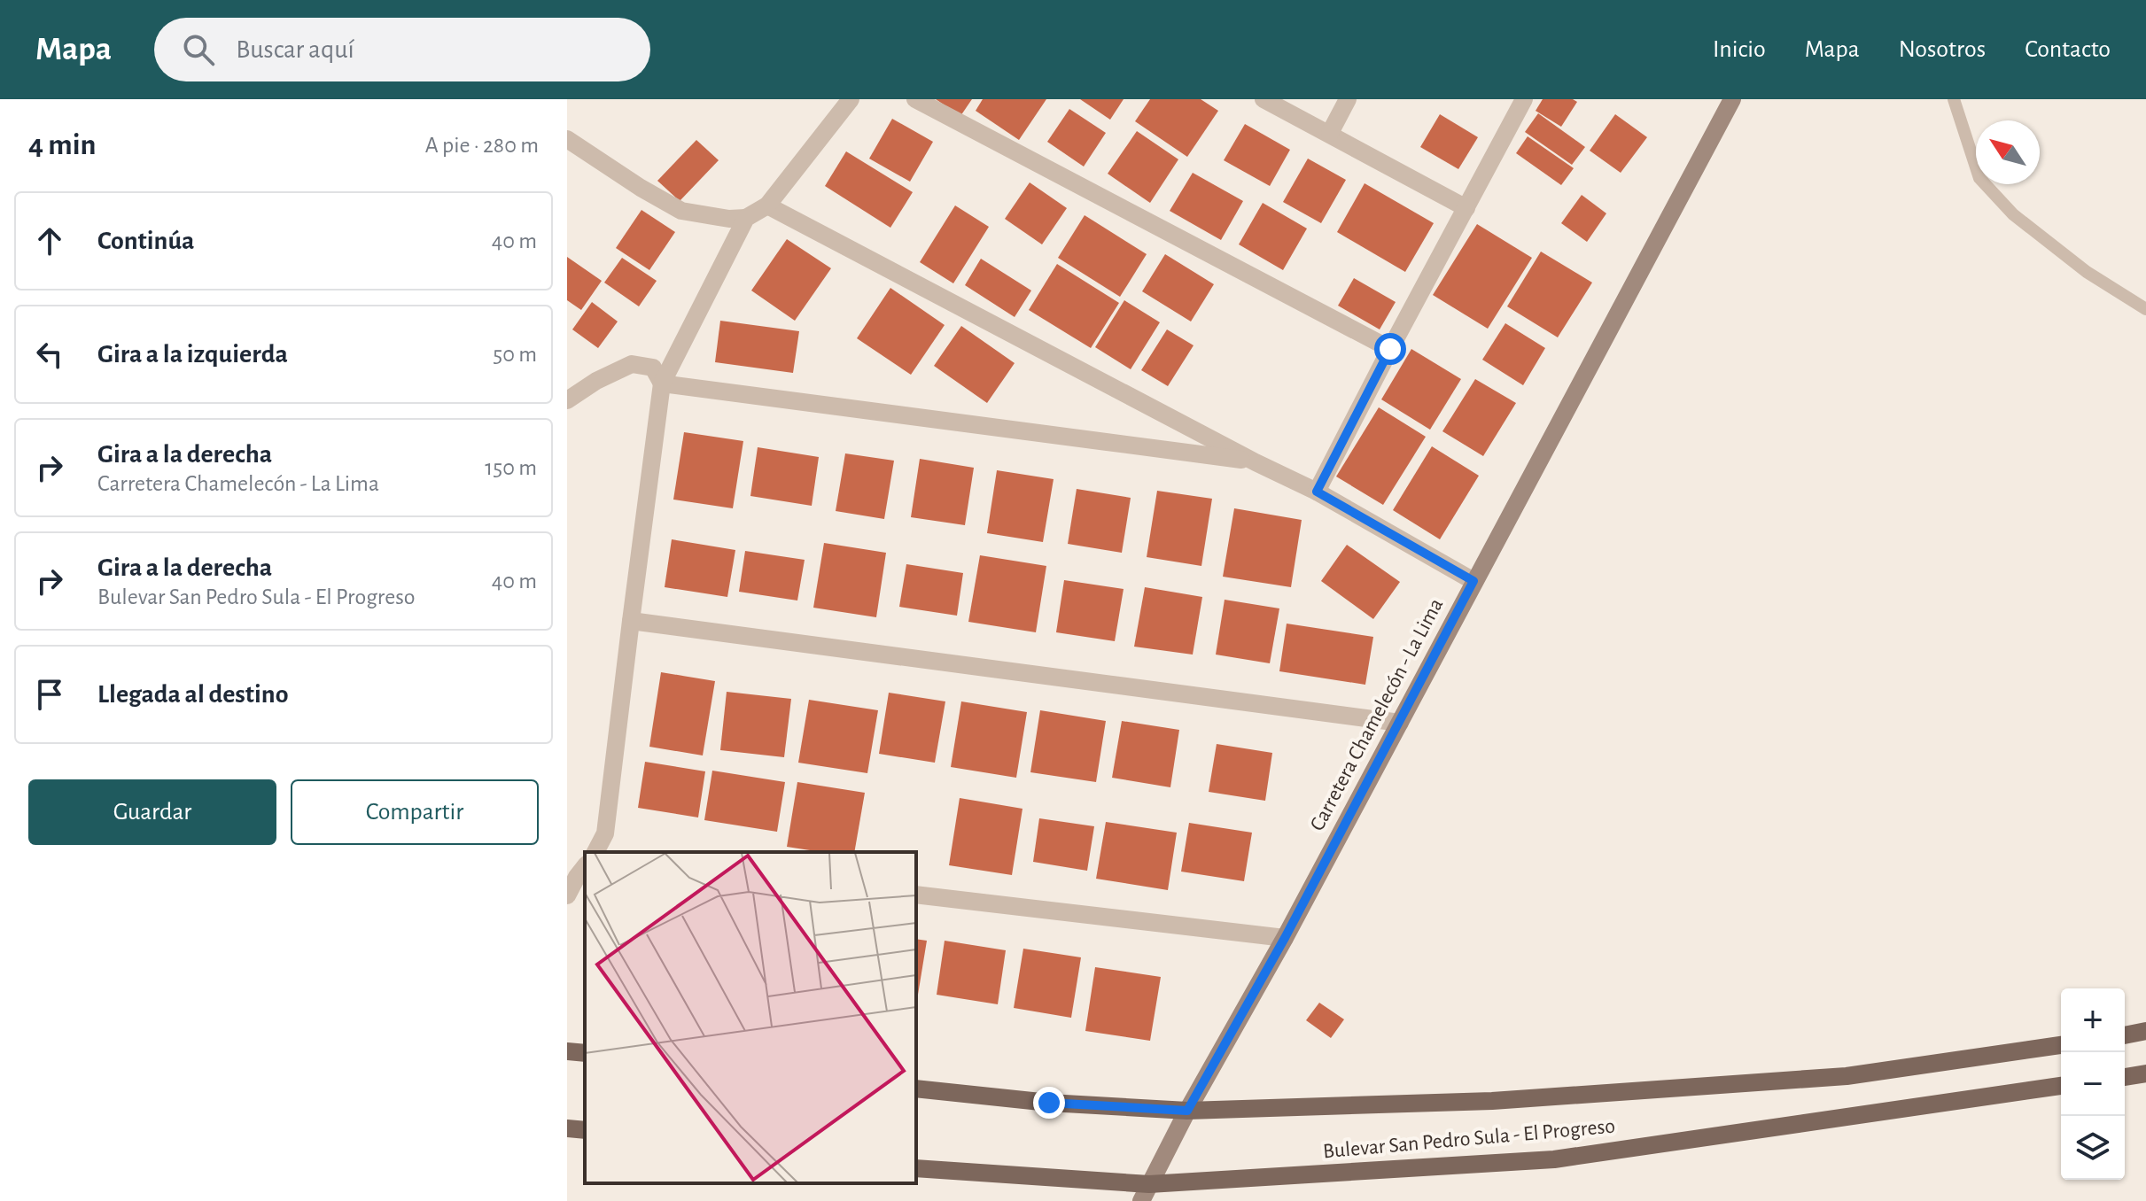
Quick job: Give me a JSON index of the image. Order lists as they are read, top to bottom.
{
  "streets": {
    "main road": ["Bulevar San Pedro Sula - El Progreso"],
    "street": ["Carretera Chamelecón - La Lima"]
  },
  "crossings": [
    ["Carretera Chamelecón - La Lima", "Bulevar San Pedro Sula - El Progreso"]
  ],
  "north": "top left",
  "page": {
    "header": "Mapa",
    "search": "Buscar aquí",
    "nav": [
      "Inicio",
      "Mapa",
      "Nosotros",
      "Contacto"
    ],
    "heading": ["4 min", "A pie · 280 m"],
    "list": [
      ["Continúa", "40 m"],
      ["Gira a la izquierda", "50 m"],
      ["Gira a la derecha", "Carretera Chamelecón - La Lima", "150 m"],
      ["Gira a la derecha", "Bulevar San Pedro Sula - El Progreso", "40 m"],
      "Llegada al destino"
    ],
    "buttons": ["Guardar", "Compartir"],
    "map_buttons": ["+", "−"]
  }
}
